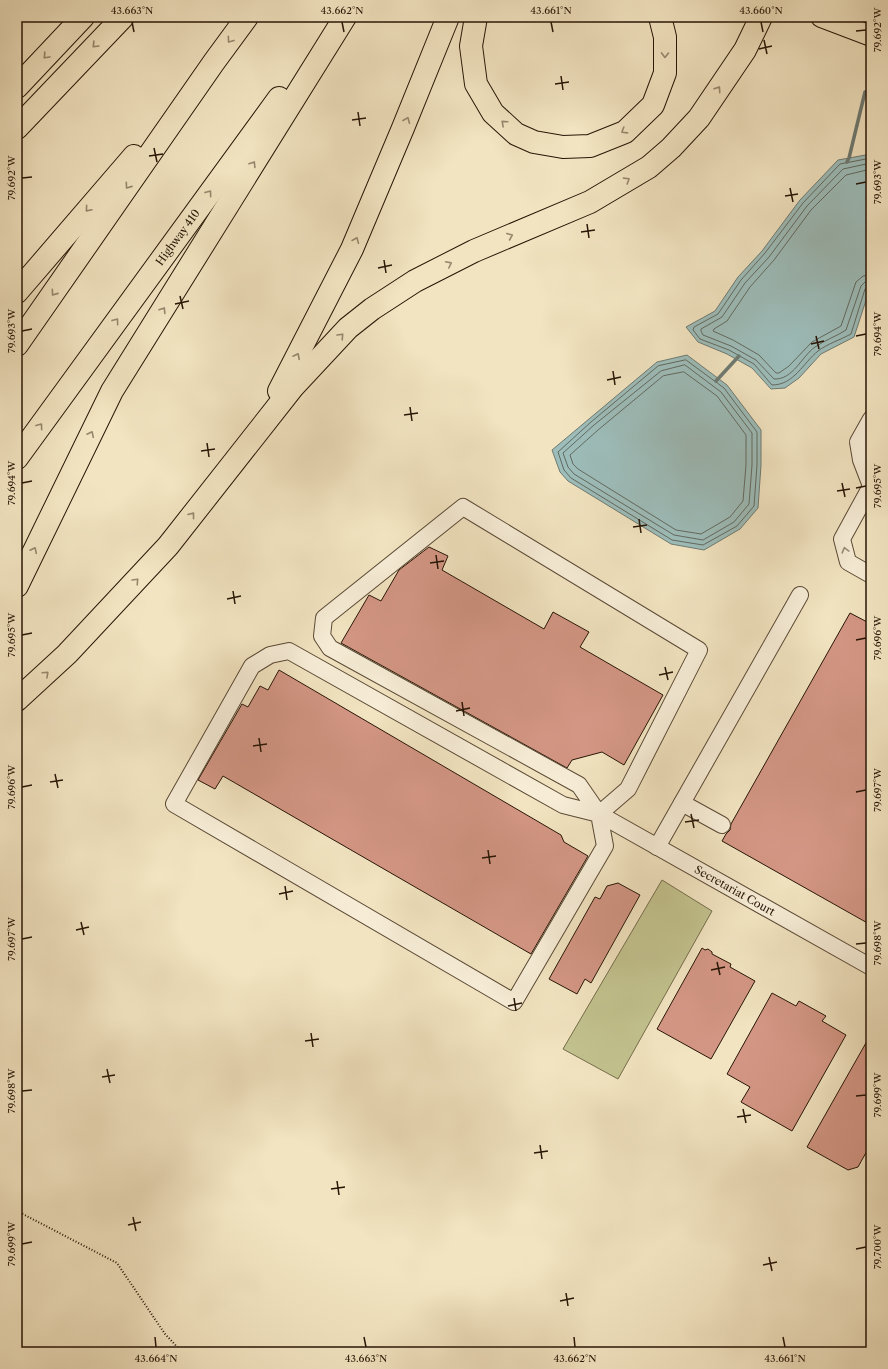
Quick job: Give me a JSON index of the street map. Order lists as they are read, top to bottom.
{
  "streets": {
    "highway": ["Highway 410"],
    "street": ["Secretariat Court"]
  },
  "coordinates": [
    "43.663°N",
    "43.662°N",
    "43.661°N",
    "43.660°N",
    "79.692°W",
    "79.693°W",
    "79.694°W",
    "79.695°W",
    "79.696°W",
    "79.697°W",
    "79.698°W",
    "79.699°W",
    "79.700°W",
    "43.664°N"
  ]
}
